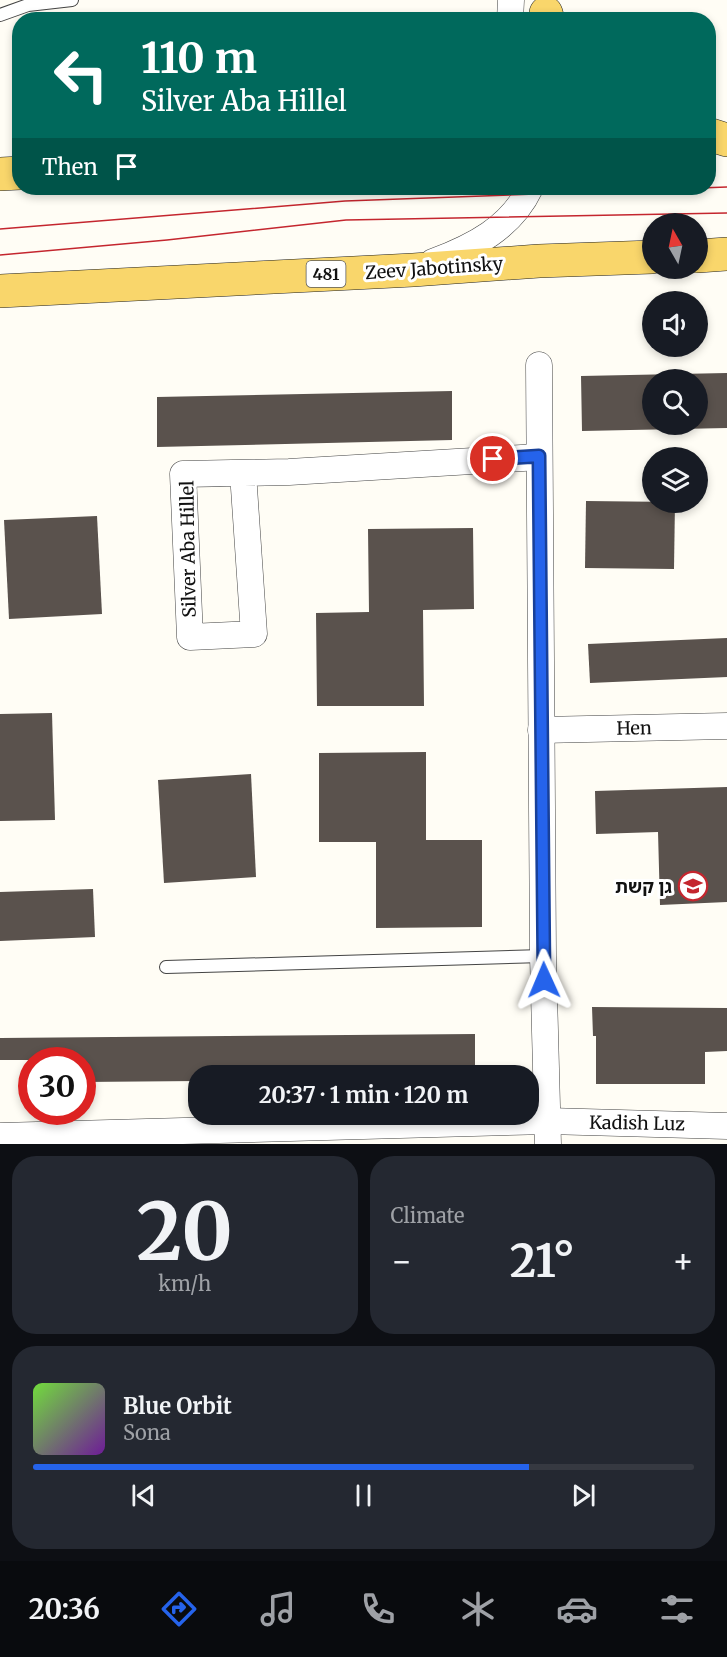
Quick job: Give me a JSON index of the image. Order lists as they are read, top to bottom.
{
  "streets": {
    "main road": ["Zeev Jabotinsky", "481"],
    "street": ["Silver Aba Hillel", "Hen", "Kadish Luz"]
  },
  "places": {
    "school or university": ["גן קשת"]
  },
  "north": "top",
  "page": {
    "turn": ["110 m", "Silver Aba Hillel"],
    "then": "Then",
    "limit": "30",
    "trip": "20:37 · 1 min · 120 m",
    "tile": [
      ["20", "km/h"],
      "Climate"
    ],
    "heat": ["−", "21°", "+"],
    "song": ["Blue Orbit", "Sona"],
    "tabs": "20:36"
  }
}
